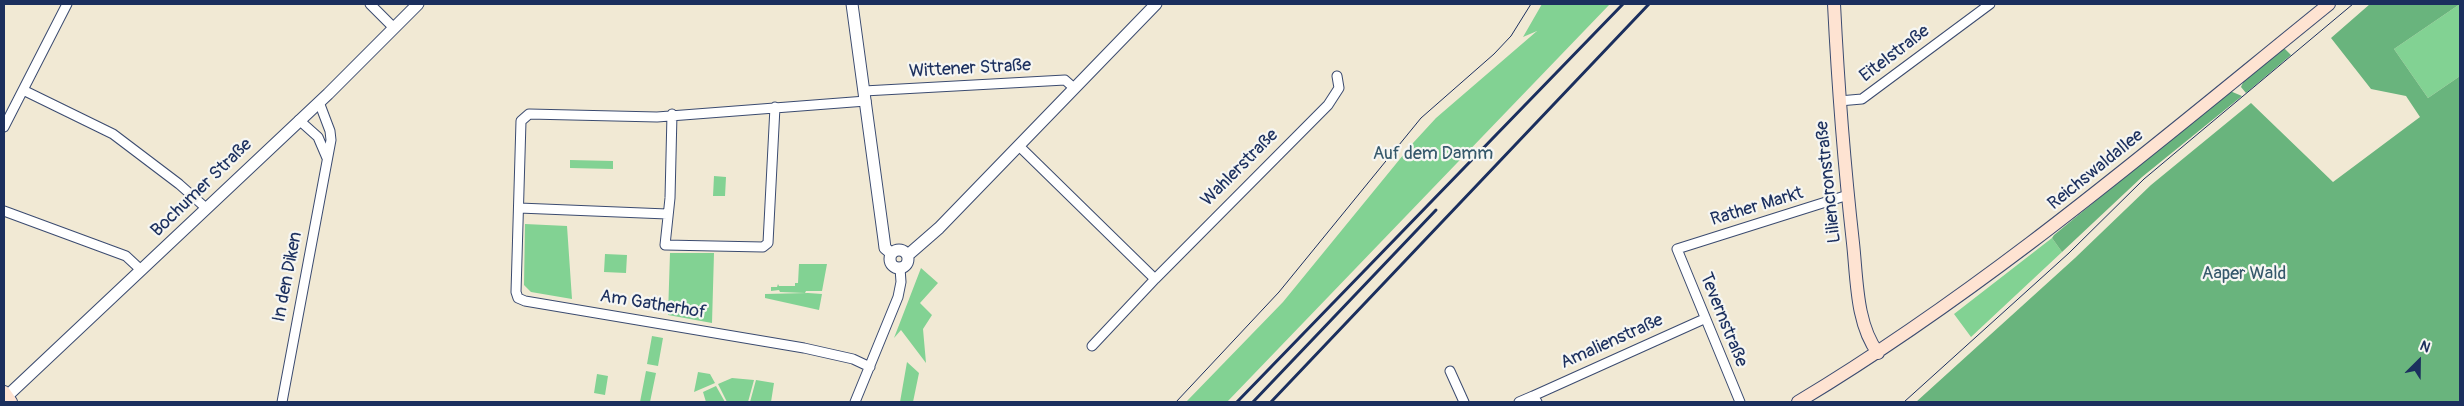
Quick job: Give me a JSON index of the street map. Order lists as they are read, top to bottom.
{
  "streets": {
    "main road": ["Reichswaldallee", "Liliencronstraße"],
    "street": [
      "Eitelstraße",
      "Wittener Straße",
      "Wahlerstraße",
      "Bochumer Straße",
      "Rather Markt",
      "In den Diken",
      "Am Gatherhof",
      "Tevernstraße",
      "Amalienstraße"
    ]
  },
  "crossings": [
    ["Eitelstraße", "Liliencronstraße"],
    ["Wittener Straße", "Am Gatherhof"],
    ["Reichswaldallee", "Liliencronstraße"],
    ["Liliencronstraße", "Rather Markt"],
    ["Bochumer Straße", "In den Diken"],
    ["Rather Markt", "Tevernstraße"],
    ["Tevernstraße", "Amalienstraße"]
  ],
  "parks": ["Auf dem Damm", "Aaper Wald"],
  "north": "top right"
}
